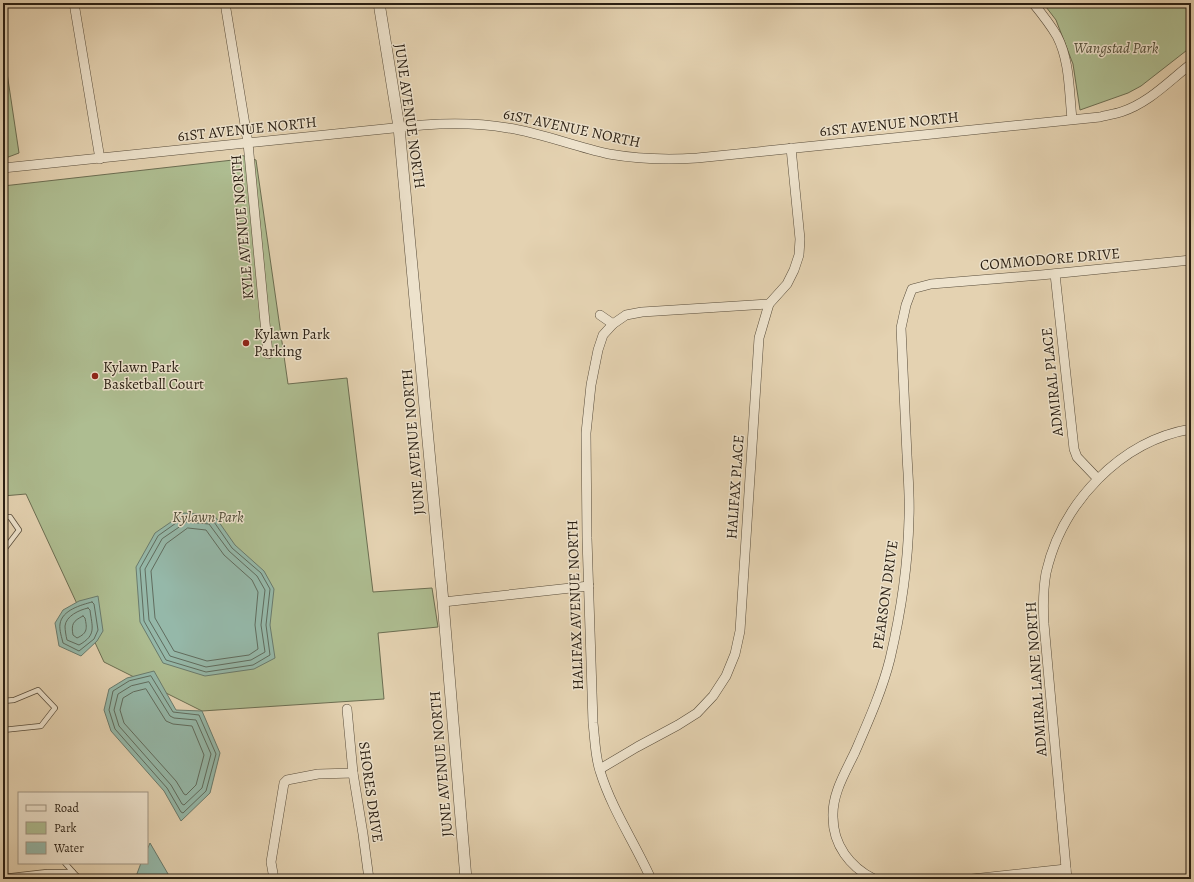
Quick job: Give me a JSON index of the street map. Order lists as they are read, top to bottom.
{
  "streets": {
    "street": [
      "JUNE AVENUE NORTH",
      "61ST AVENUE NORTH",
      "KYLE AVENUE NORTH",
      "COMMODORE DRIVE",
      "ADMIRAL PLACE",
      "HALIFAX PLACE",
      "PEARSON DRIVE",
      "HALIFAX AVENUE NORTH",
      "ADMIRAL LANE NORTH",
      "SHORES DRIVE"
    ]
  },
  "crossings": [
    ["JUNE AVENUE NORTH", "61ST AVENUE NORTH"],
    ["61ST AVENUE NORTH", "KYLE AVENUE NORTH"],
    ["61ST AVENUE NORTH", "HALIFAX PLACE"],
    ["COMMODORE DRIVE", "ADMIRAL PLACE"],
    ["COMMODORE DRIVE", "PEARSON DRIVE"],
    ["ADMIRAL PLACE", "ADMIRAL LANE NORTH"],
    ["HALIFAX PLACE", "HALIFAX AVENUE NORTH"]
  ],
  "parks": ["Wangstad Park", "Kylawn Park"],
  "places": ["Kylawn Park Parking", "Kylawn Park Basketball Court"],
  "legend": ["Road", "Park", "Water"]
}
